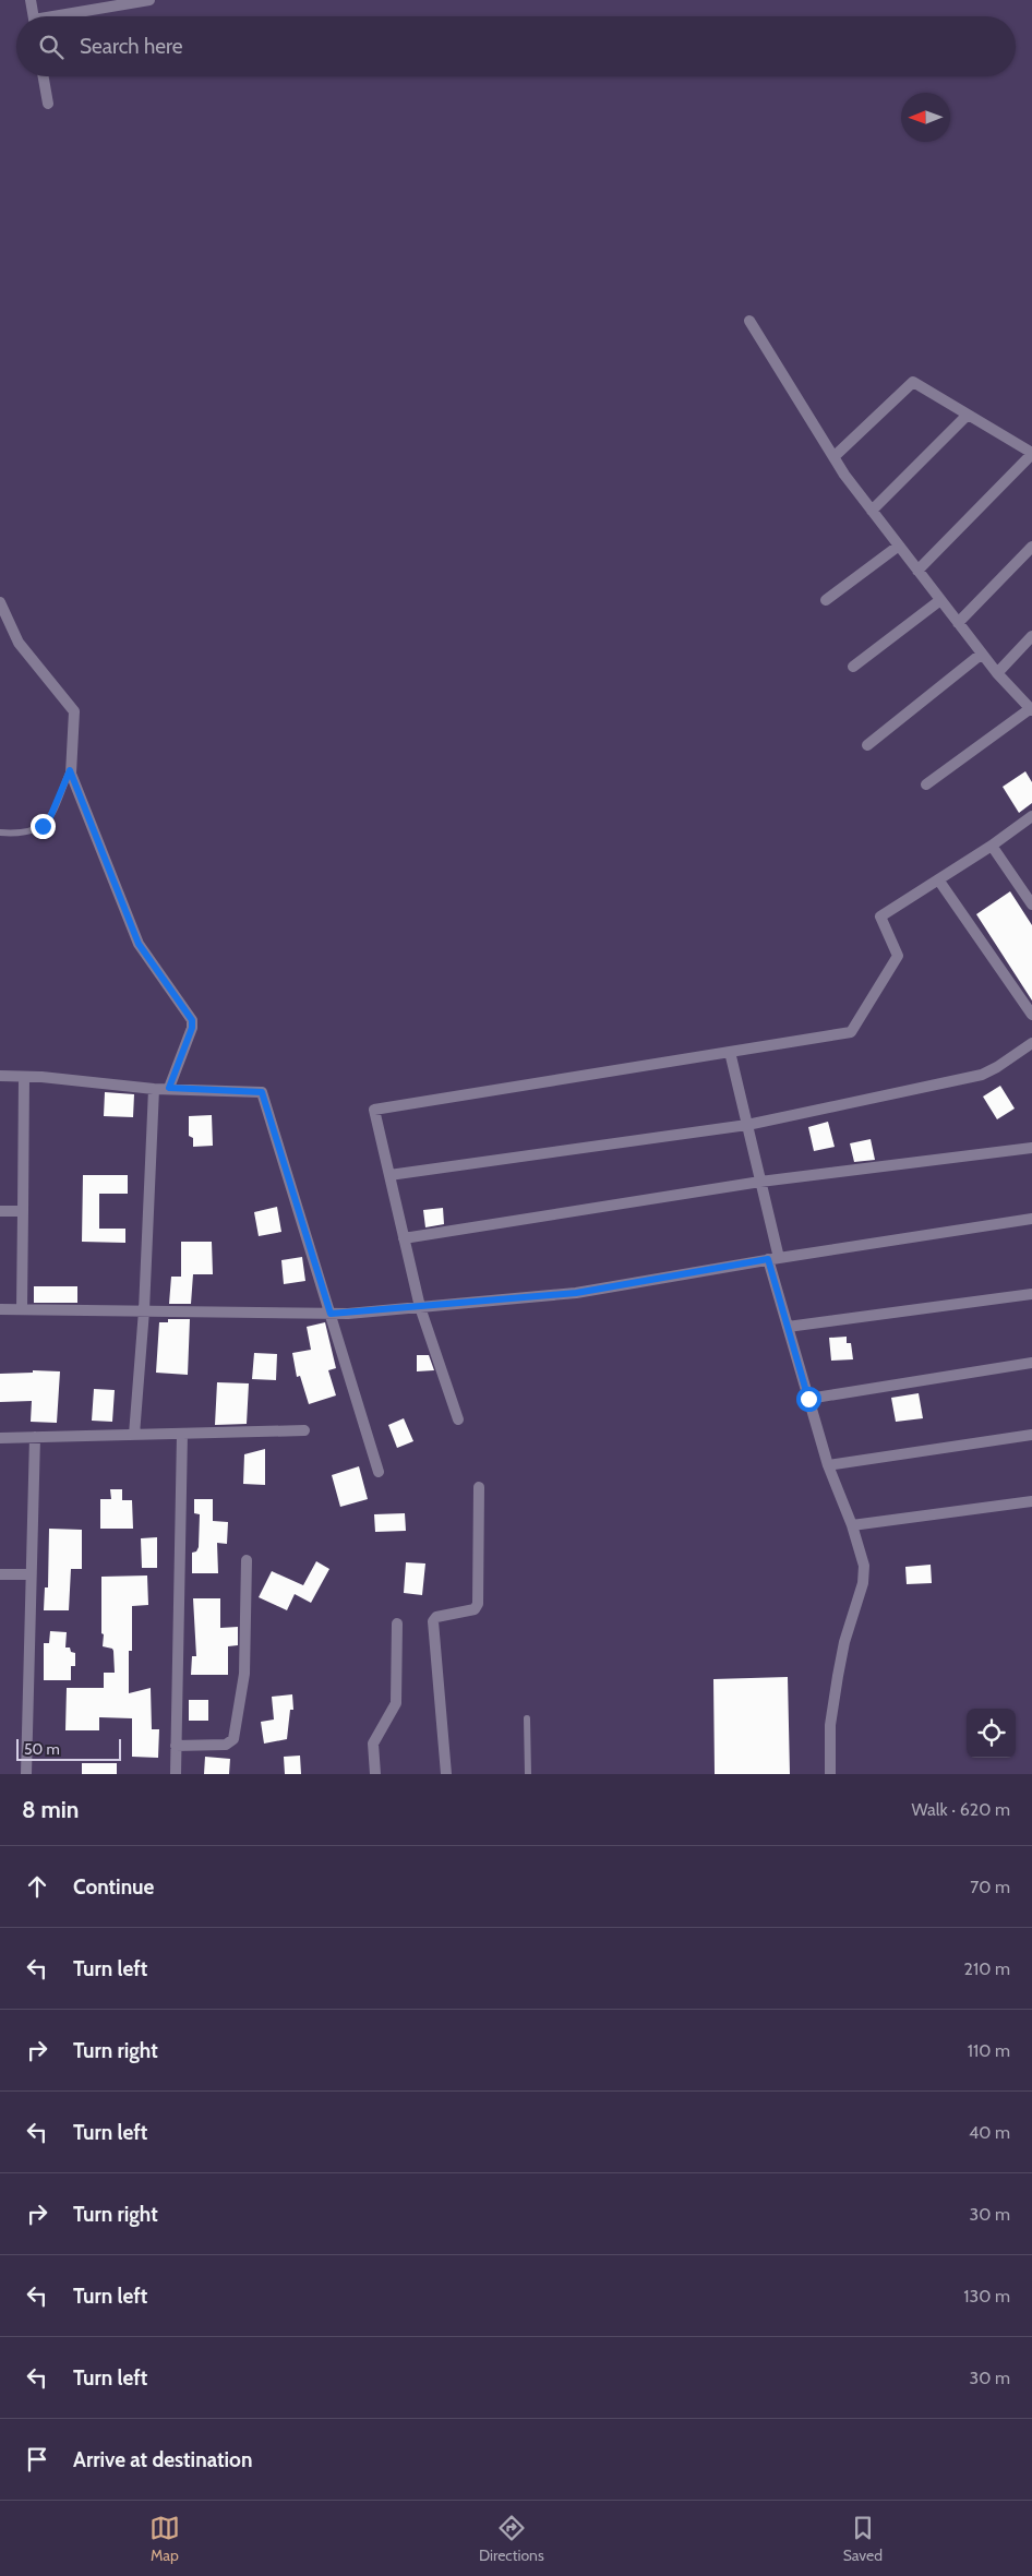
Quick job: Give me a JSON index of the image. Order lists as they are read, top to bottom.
{
  "scale_bar": "50 m",
  "north": "left",
  "page": {
    "search": "Search here",
    "scale": "50 m",
    "heading": ["8 min", "Walk · 620 m"],
    "list": [
      ["Continue", "70 m"],
      ["Turn left", "210 m"],
      ["Turn right", "110 m"],
      ["Turn left", "40 m"],
      ["Turn right", "30 m"],
      ["Turn left", "130 m"],
      ["Turn left", "30 m"],
      "Arrive at destination"
    ],
    "nav": ["Map", "Directions", "Saved"]
  }
}
